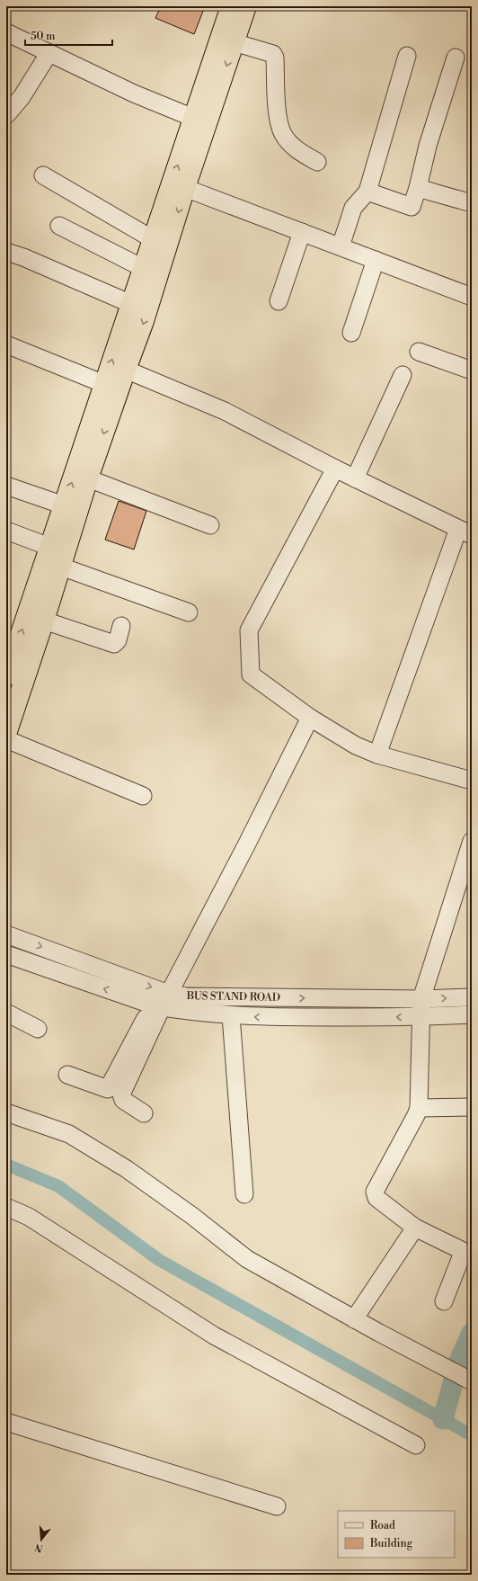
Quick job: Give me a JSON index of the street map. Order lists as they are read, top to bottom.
{
  "streets": {
    "street": ["BUS STAND ROAD"]
  },
  "legend": ["Road", "Building"],
  "scale_bar": "50 m",
  "north": "bottom"
}
